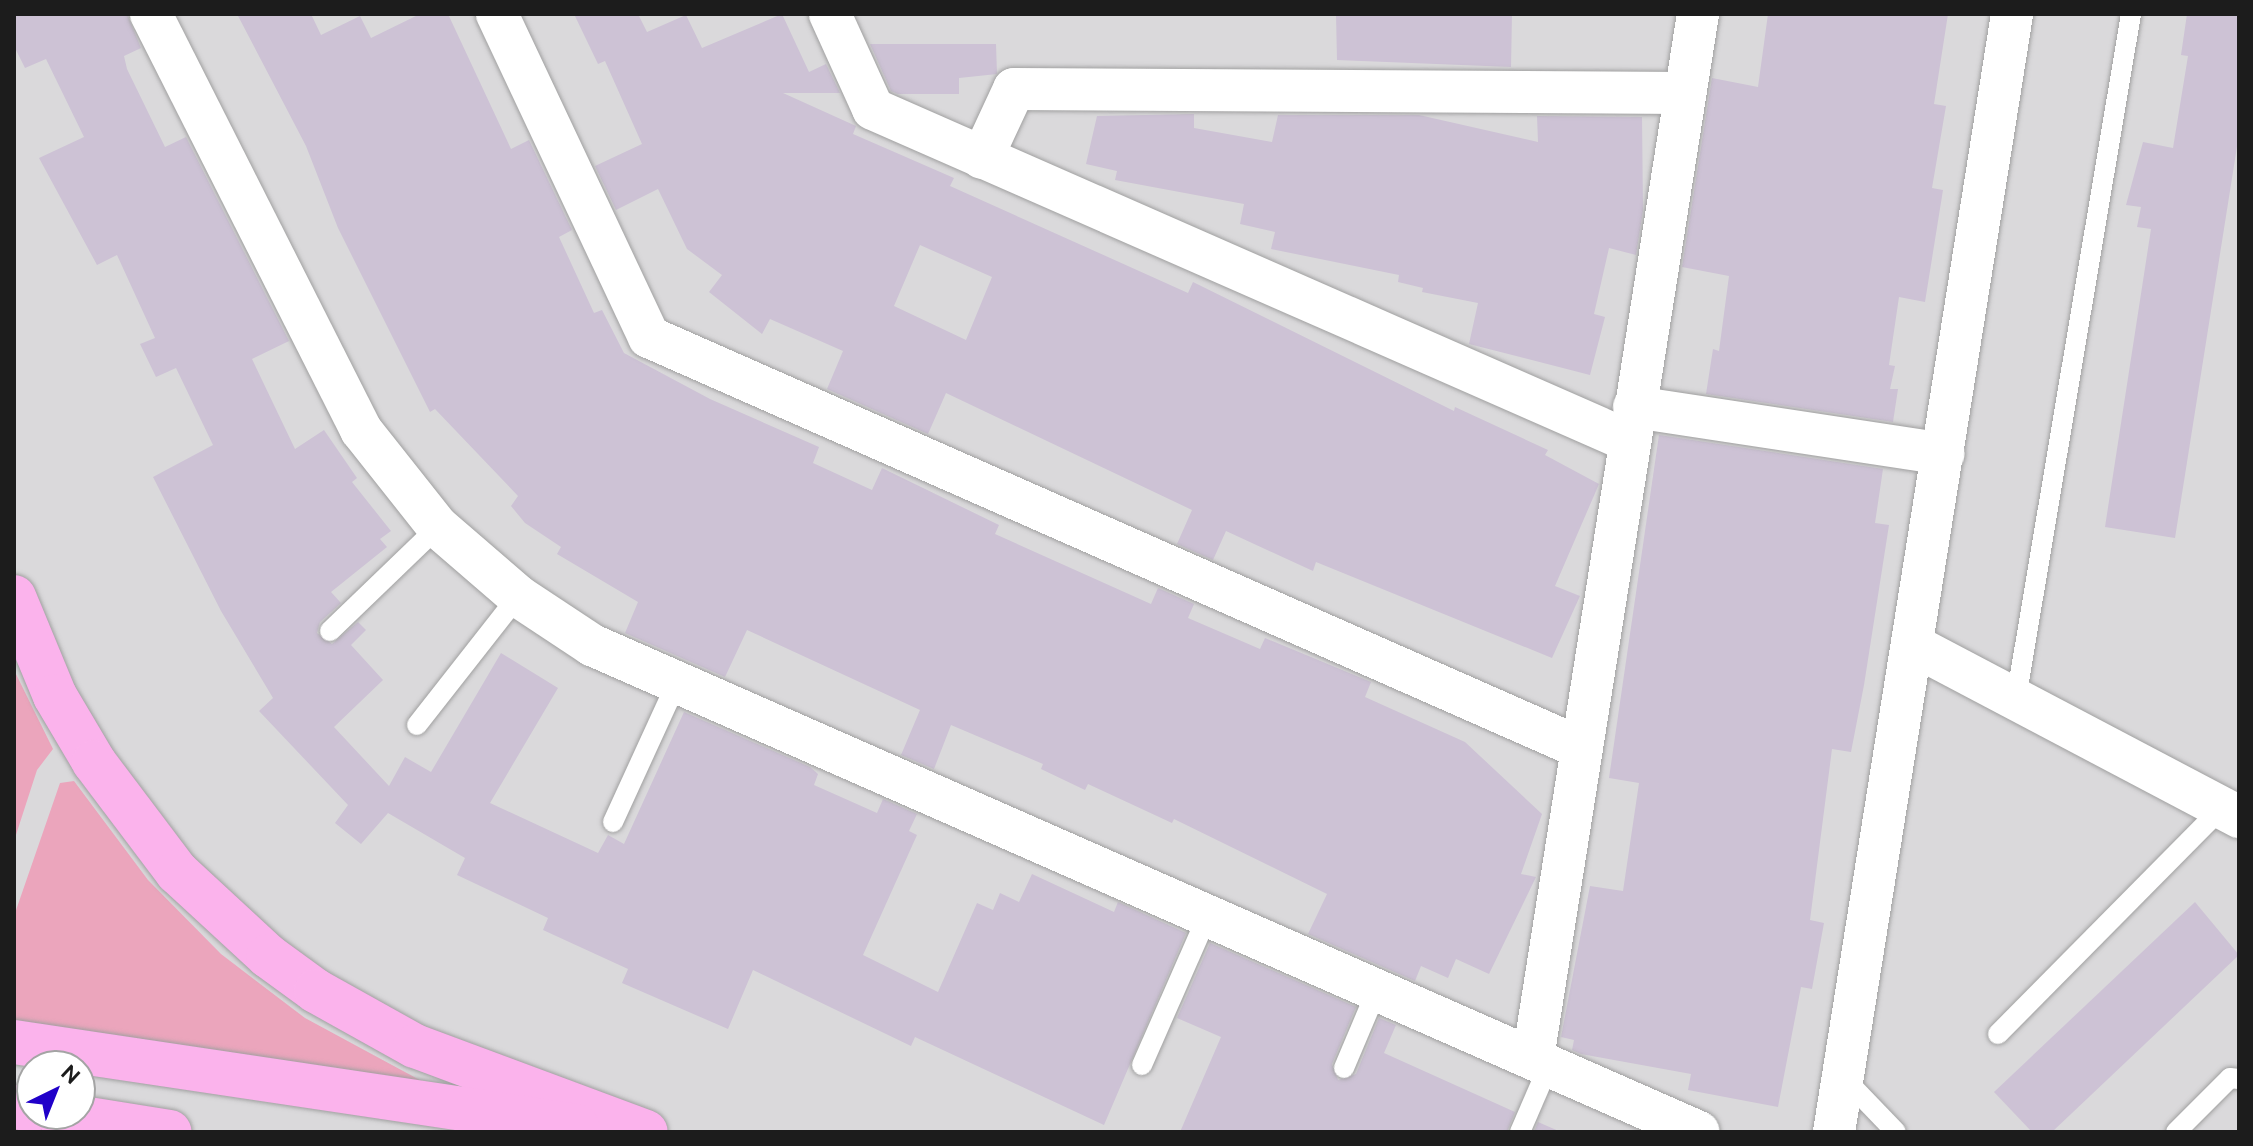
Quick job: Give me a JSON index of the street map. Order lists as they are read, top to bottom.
{
  "north": "top right"
}
